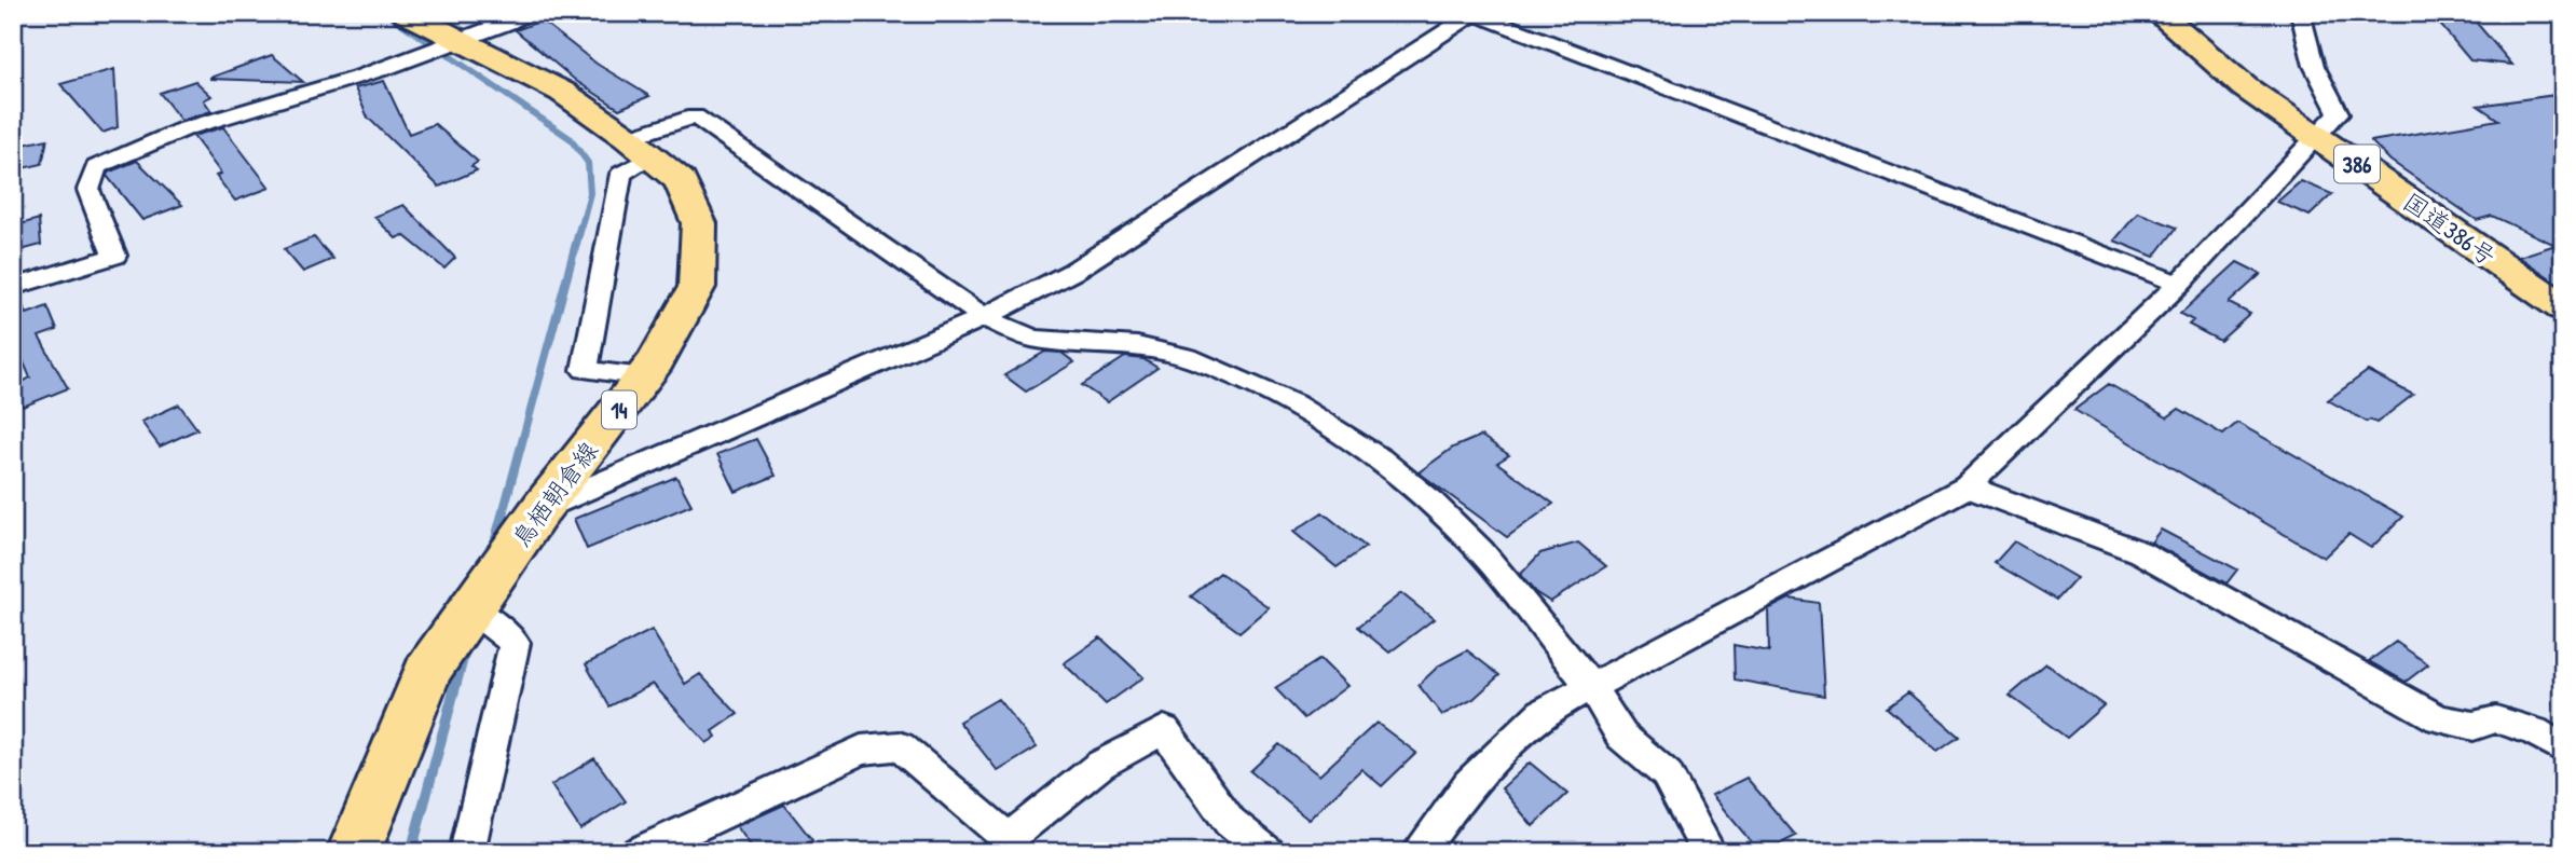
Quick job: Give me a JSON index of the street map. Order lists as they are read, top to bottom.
{
  "streets": {
    "main road": [
      "386",
      "国道386号",
      "14",
      "鳥栖朝倉線"
    ]
  }
}
